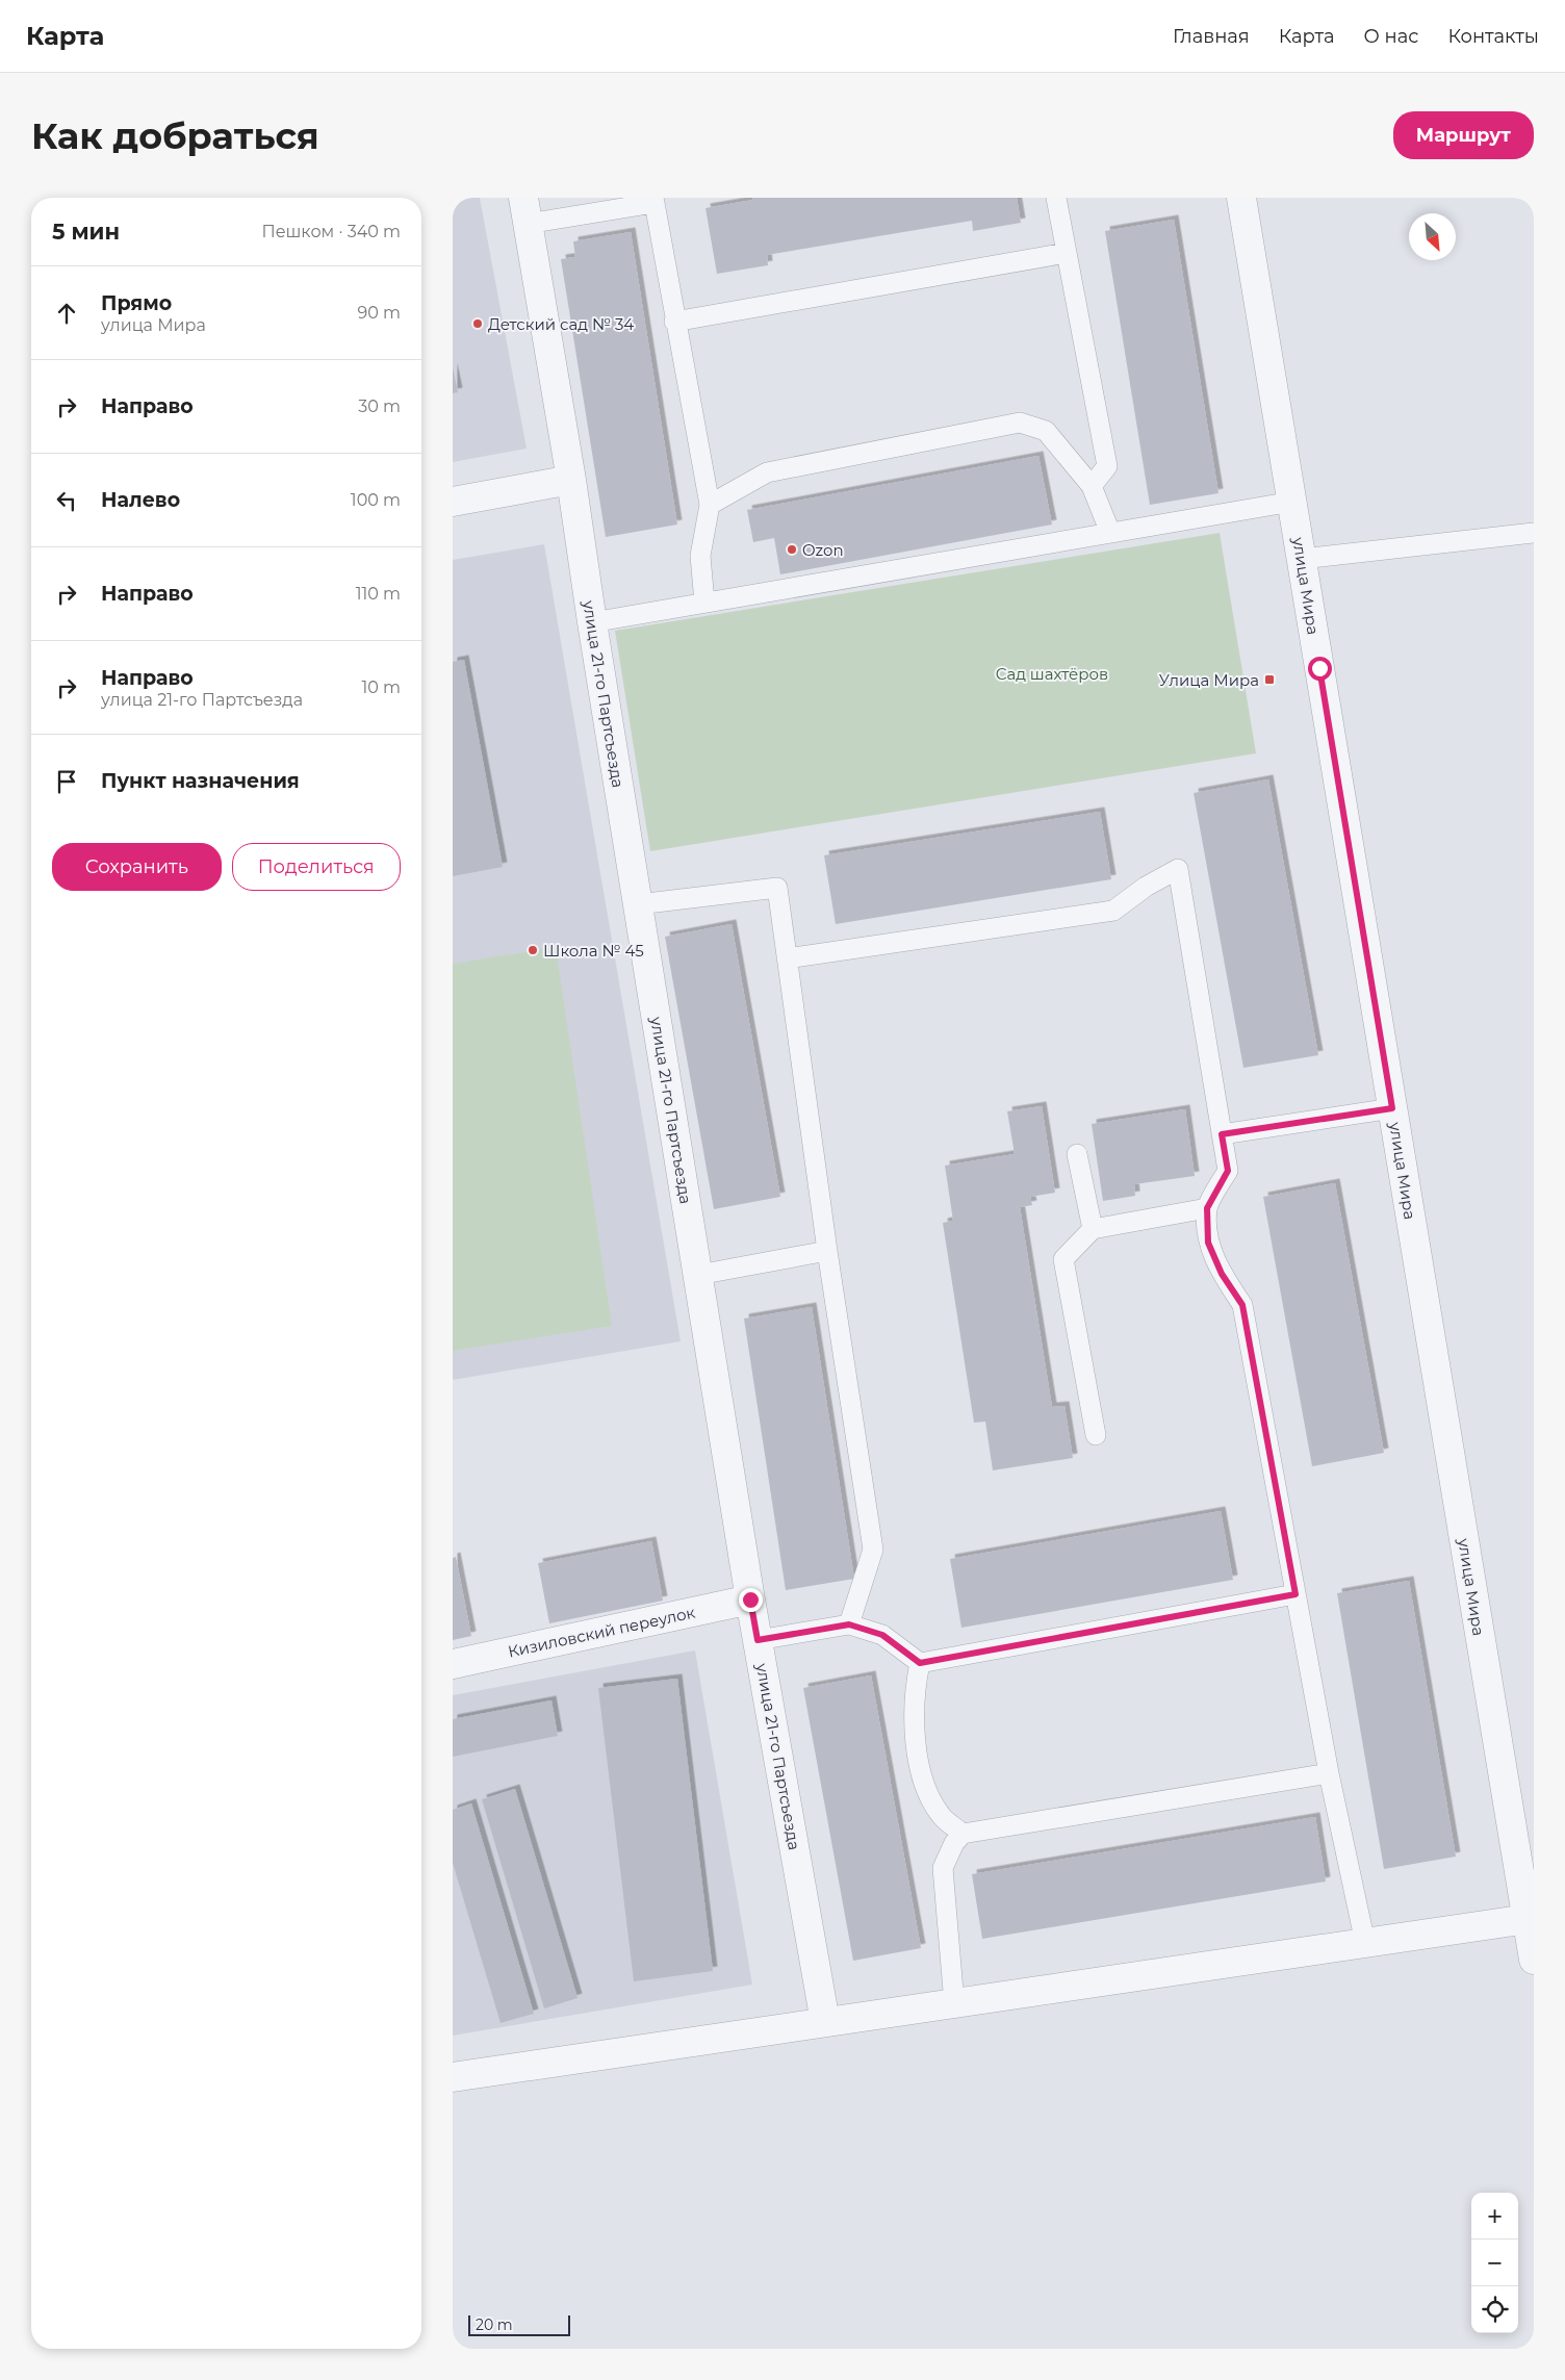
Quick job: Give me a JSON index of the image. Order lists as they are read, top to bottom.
{
  "streets": {
    "street": ["улица Мира", "улица 21-го Партсъезда", "Кизиловский переулок"]
  },
  "crossings": [
    ["улица 21-го Партсъезда", "Кизиловский переулок"]
  ],
  "parks": ["Сад шахтёров"],
  "places": {
    "other": ["Детский сад № 34", "Ozon", "Школа № 45"],
    "transit": ["Улица Мира"]
  },
  "scale_bar": "20 m",
  "north": "bottom right",
  "page": {
    "header": "Карта",
    "nav": [
      "Главная",
      "Карта",
      "О нас",
      "Контакты"
    ],
    "buttons": [
      "Маршрут",
      ["Сохранить", "Поделиться"]
    ],
    "title": "Как добраться",
    "heading": ["5 мин", "Пешком · 340 m"],
    "list": [
      ["Прямо", "улица Мира", "90 m"],
      ["Направо", "30 m"],
      ["Налево", "100 m"],
      ["Направо", "110 m"],
      ["Направо", "улица 21-го Партсъезда", "10 m"],
      "Пункт назначения"
    ],
    "map_buttons": ["+", "−"],
    "scale": "20 m"
  }
}
